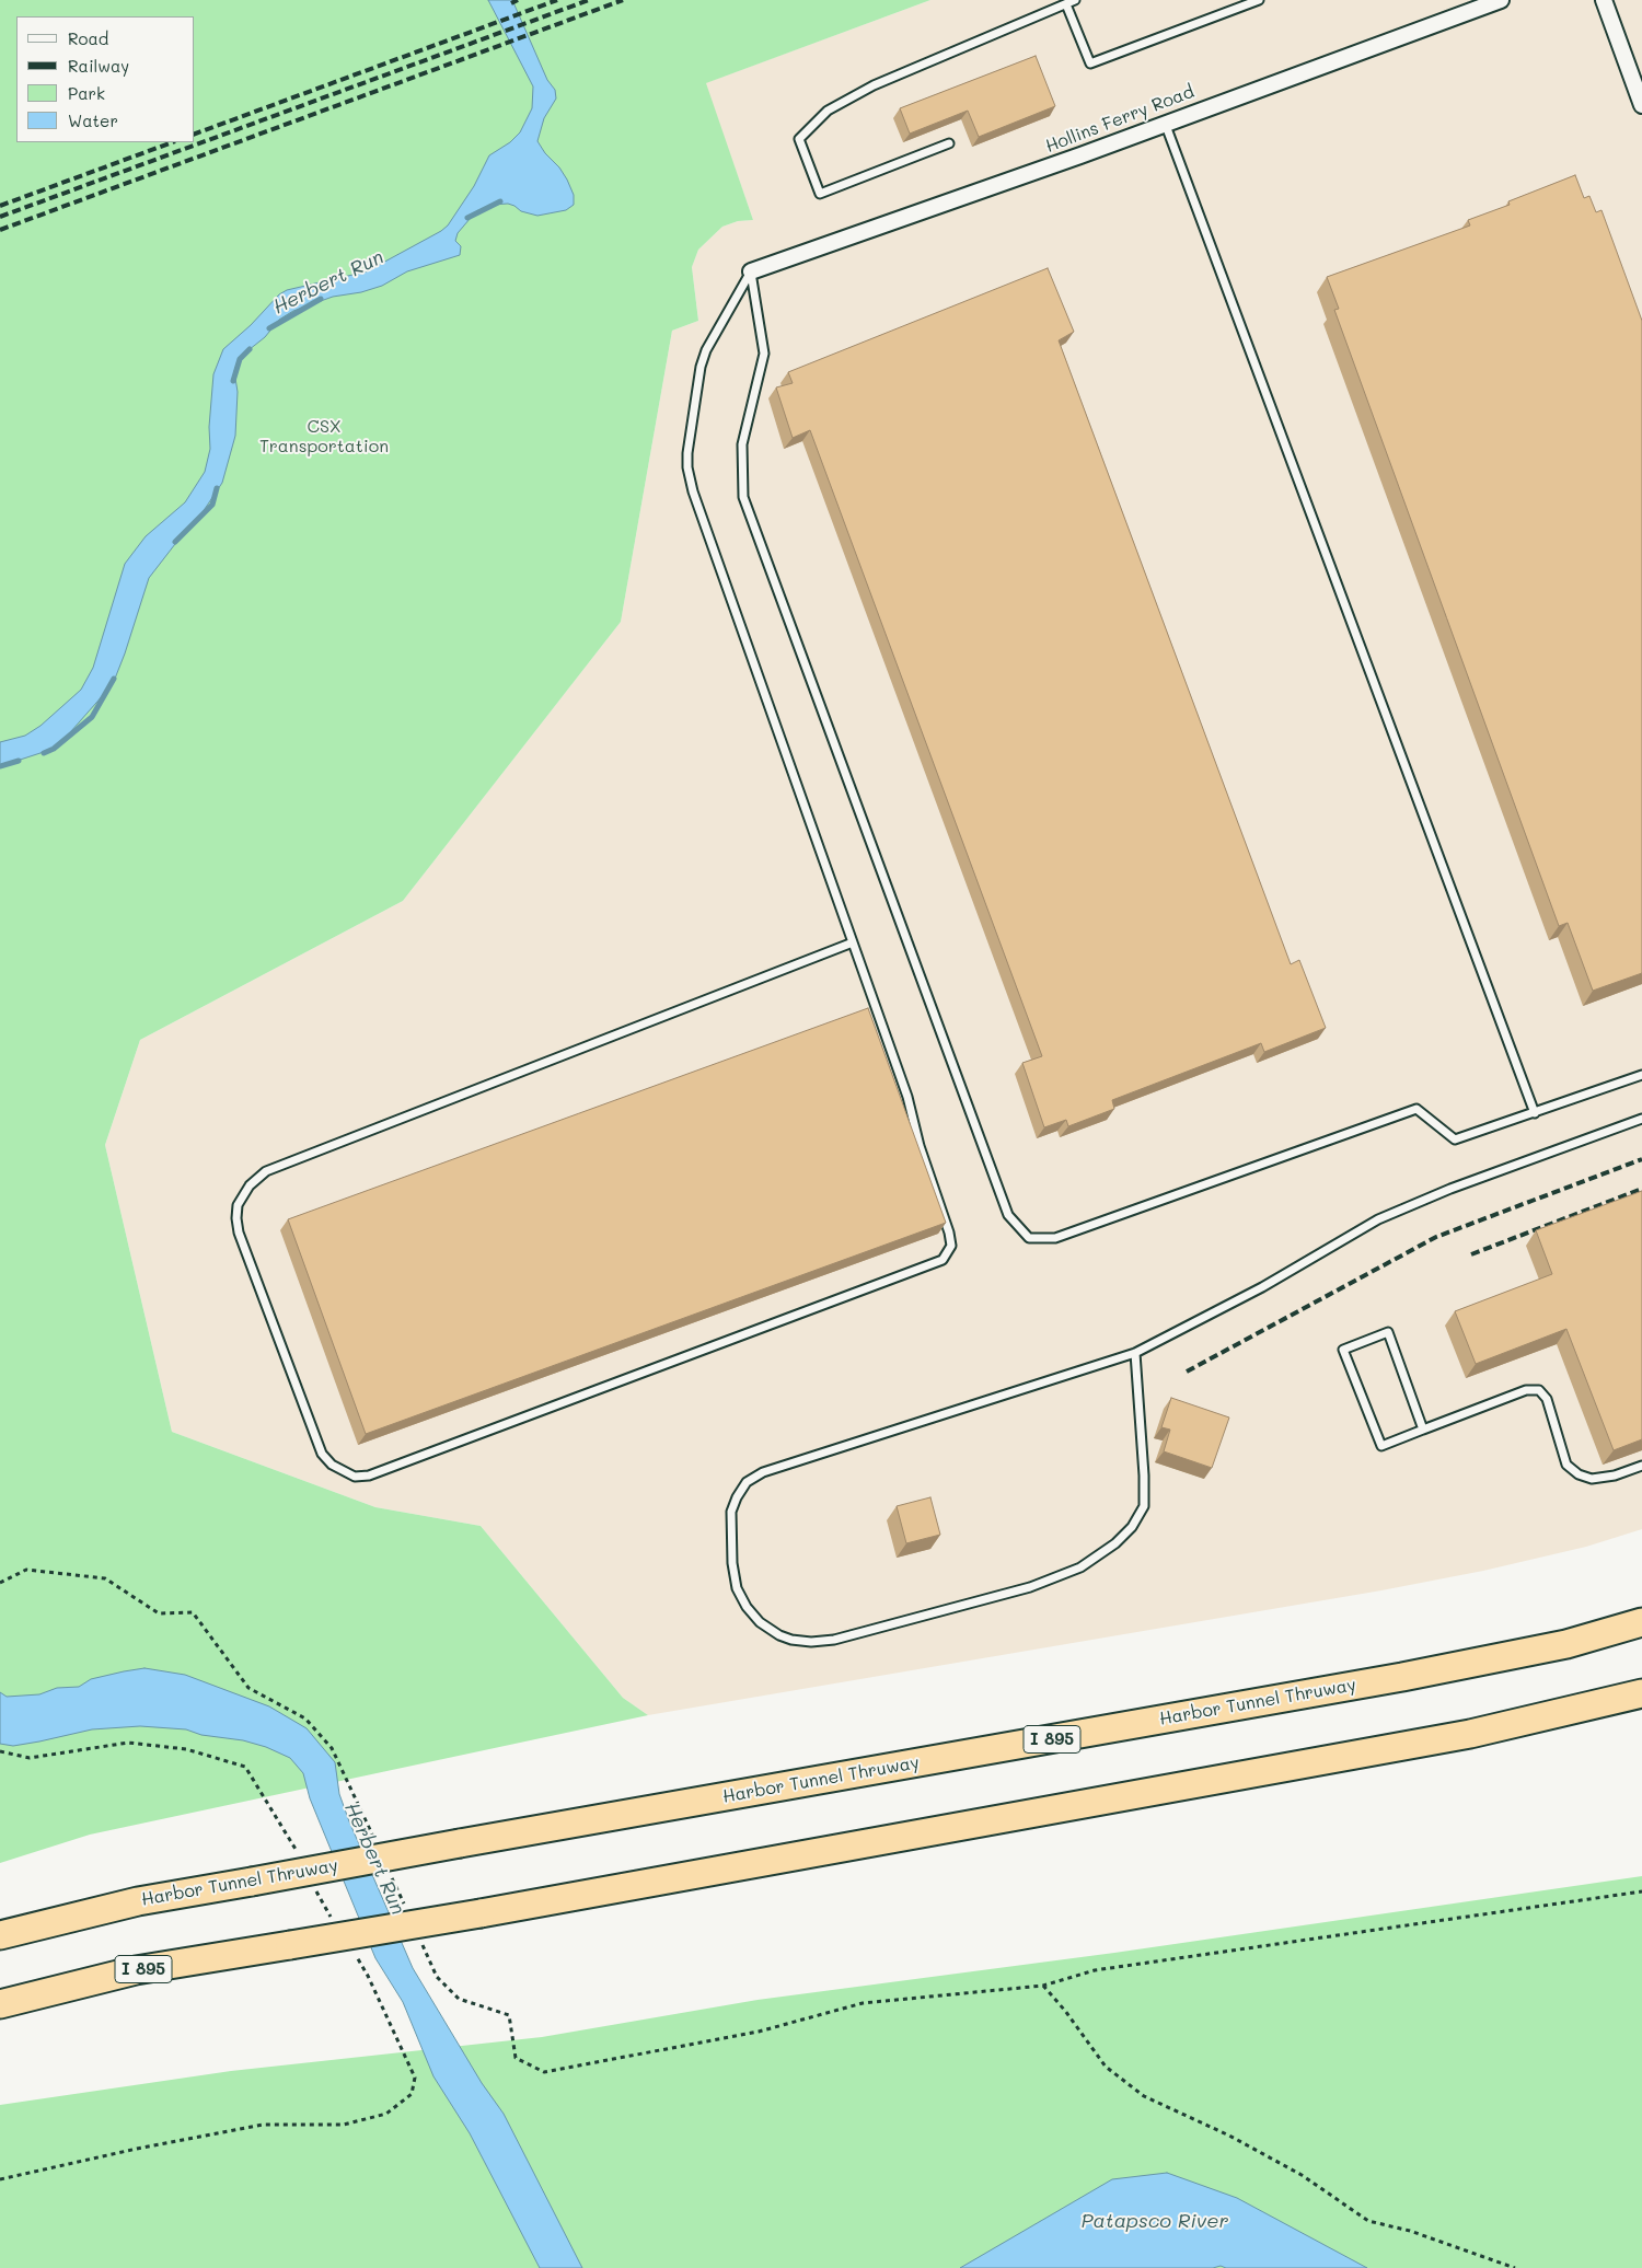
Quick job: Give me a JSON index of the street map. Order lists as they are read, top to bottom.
{
  "streets": {
    "highway": ["Harbor Tunnel Thruway", "I 895"],
    "street": ["Hollins Ferry Road"]
  },
  "water": ["Herbert Run", "Patapsco River"],
  "parks": ["CSX Transportation"],
  "legend": [
    "Road",
    "Railway",
    "Park",
    "Water"
  ]
}
